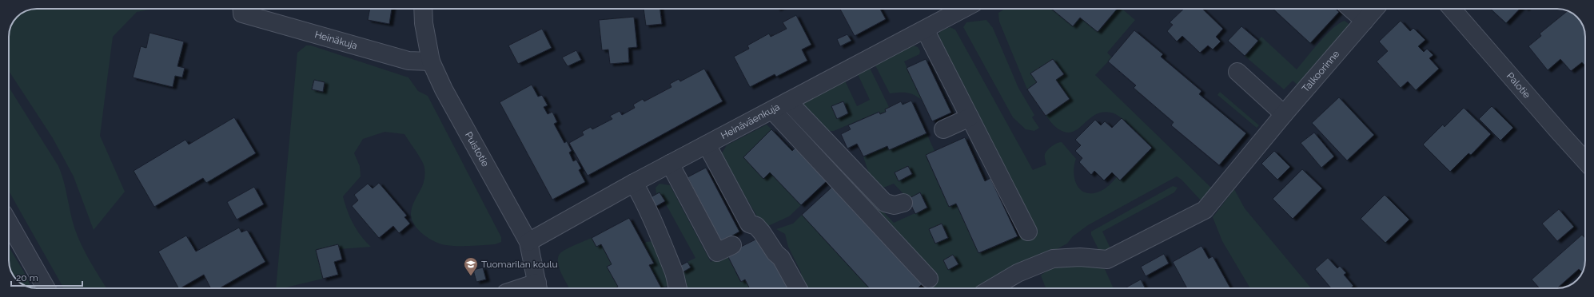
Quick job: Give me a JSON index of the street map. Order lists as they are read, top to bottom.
{
  "streets": {
    "street": [
      "Heinäkuja",
      "Talkoorinne",
      "Palotie",
      "Heinäväenkuja",
      "Puistotie"
    ]
  },
  "crossings": [
    ["Heinäkuja", "Puistotie"],
    ["Heinäväenkuja", "Puistotie"]
  ],
  "places": {
    "school or university": ["Tuomarilan koulu"]
  },
  "scale_bar": "20 m"
}
